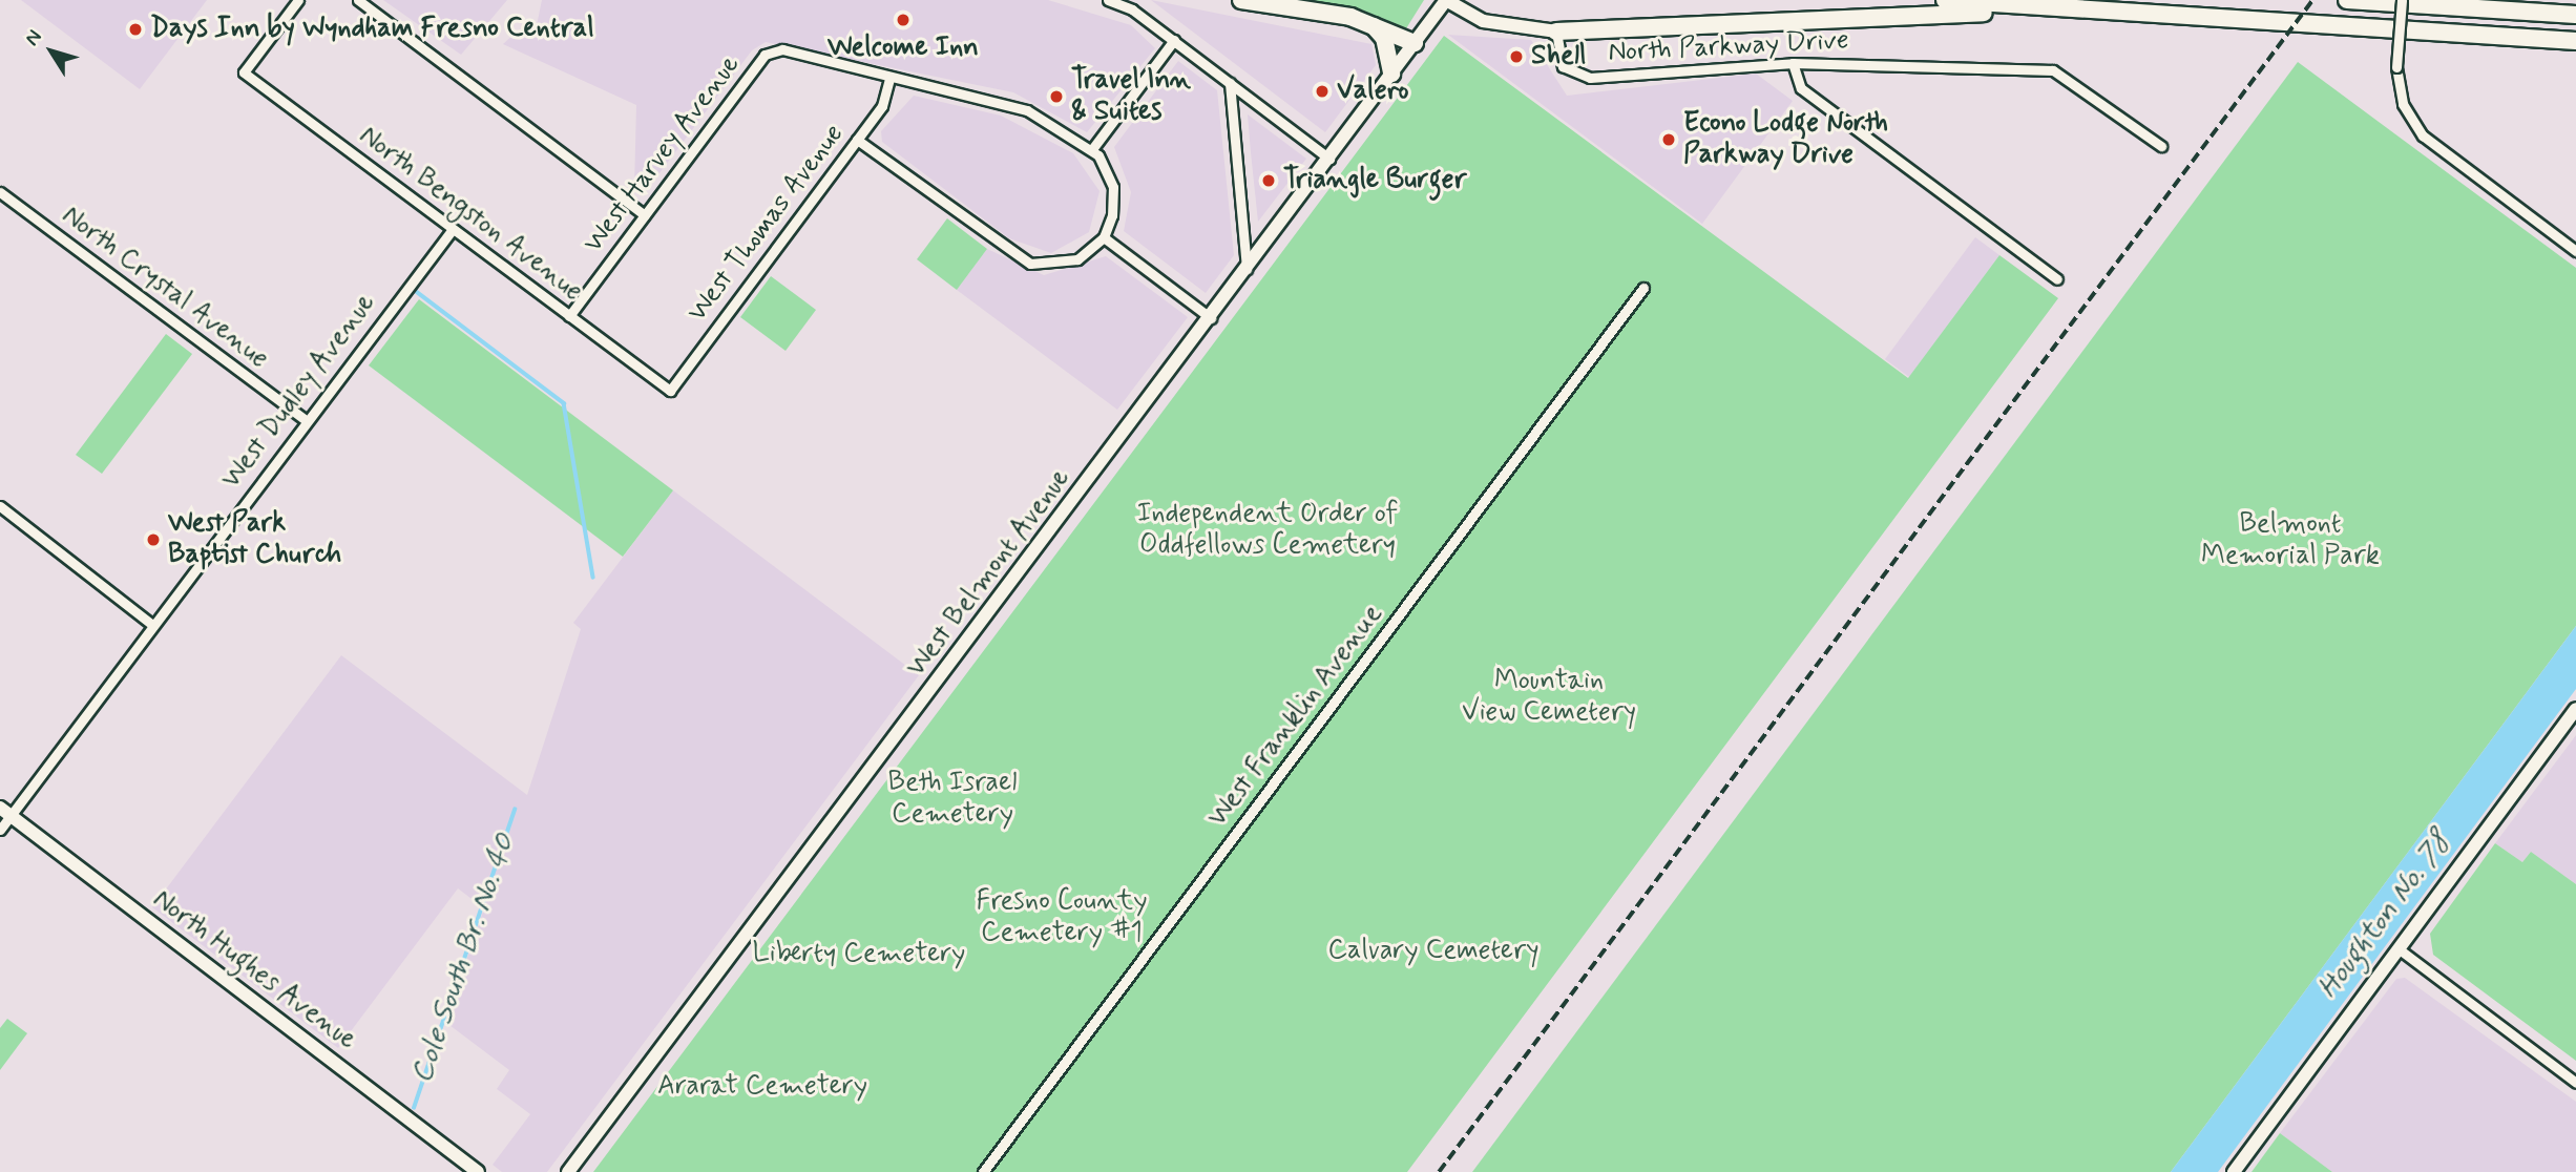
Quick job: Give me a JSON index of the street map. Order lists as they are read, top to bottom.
{
  "streets": {
    "main road": ["West Belmont Avenue", "North Hughes Avenue"],
    "street": [
      "North Parkway Drive",
      "West Harvey Avenue",
      "North Bengston Avenue",
      "West Thomas Avenue",
      "North Crystal Avenue",
      "West Dudley Avenue",
      "West Franklin Avenue"
    ]
  },
  "crossings": [
    ["West Harvey Avenue", "North Bengston Avenue"],
    ["West Harvey Avenue", "West Thomas Avenue"],
    ["North Bengston Avenue", "West Thomas Avenue"],
    ["North Bengston Avenue", "West Dudley Avenue"],
    ["North Crystal Avenue", "West Dudley Avenue"],
    ["West Dudley Avenue", "North Hughes Avenue"]
  ],
  "water": ["Houghton No. 78", "Cole South Br. No. 40"],
  "parks": [
    "Independent Order of Oddfellows Cemetery",
    "Belmont Memorial Park",
    "Mountain View Cemetery",
    "Beth Israel Cemetery",
    "Fresno County Cemetery #1",
    "Calvary Cemetery",
    "Liberty Cemetery",
    "Ararat Cemetery"
  ],
  "places": [
    "Welcome Inn",
    "Days Inn by Wyndham Fresno Central",
    "Shell",
    "Valero",
    "Travel Inn & Suites",
    "Econo Lodge North Parkway Drive",
    "Triangle Burger",
    "West Park Baptist Church"
  ],
  "north": "top left"
}
